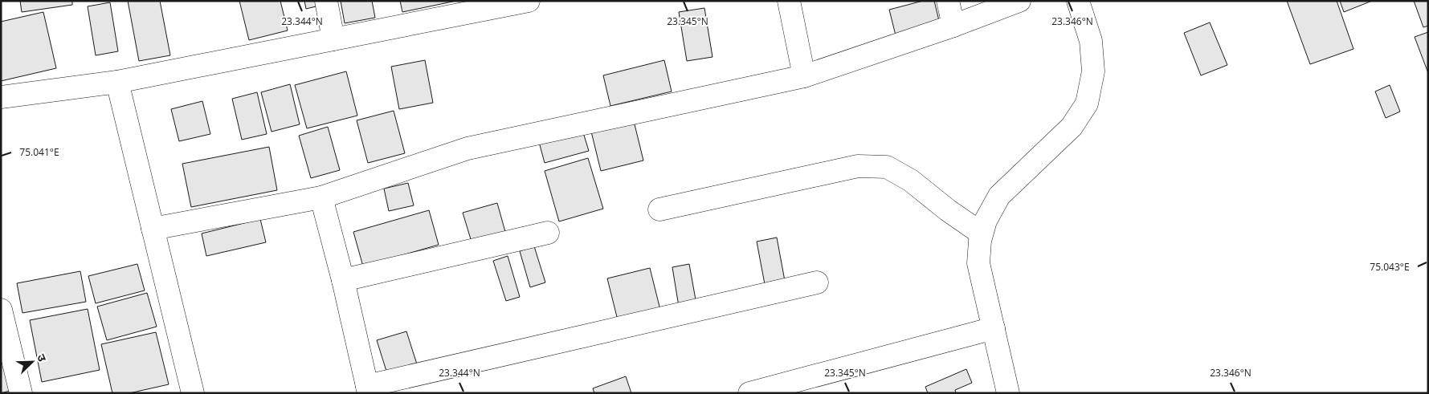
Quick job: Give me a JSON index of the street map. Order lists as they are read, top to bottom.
{
  "north": "top right",
  "coordinates": [
    "23.344°N",
    "23.345°N",
    "23.346°N",
    "75.041°E",
    "75.043°E"
  ]
}
